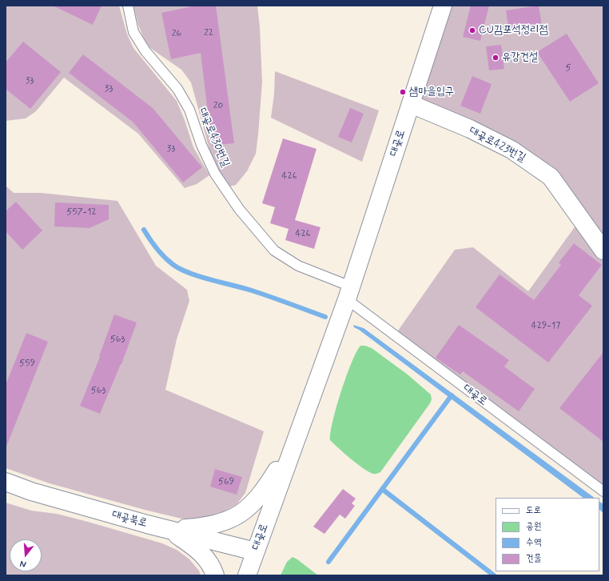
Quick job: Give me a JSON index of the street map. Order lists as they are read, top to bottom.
{
  "streets": {
    "street": ["대곶로", "대곶로423번길", "대곶북로"],
    "lane": ["대곶로430번길"]
  },
  "crossings": [
    ["대곶로430번길", "대곶로"],
    ["대곶로", "대곶로423번길"],
    ["대곶로", "대곶북로"]
  ],
  "places": ["CU김포석정리점", "유강건설", "샘마을입구"],
  "house_numbers": [
    "22",
    "26",
    "5",
    "33",
    "33",
    "20",
    "33",
    "426",
    "557-12",
    "426",
    "429-17",
    "563",
    "559",
    "563",
    "569"
  ],
  "legend": [
    "도로",
    "공원",
    "수역",
    "건물"
  ],
  "north": "bottom"
}
